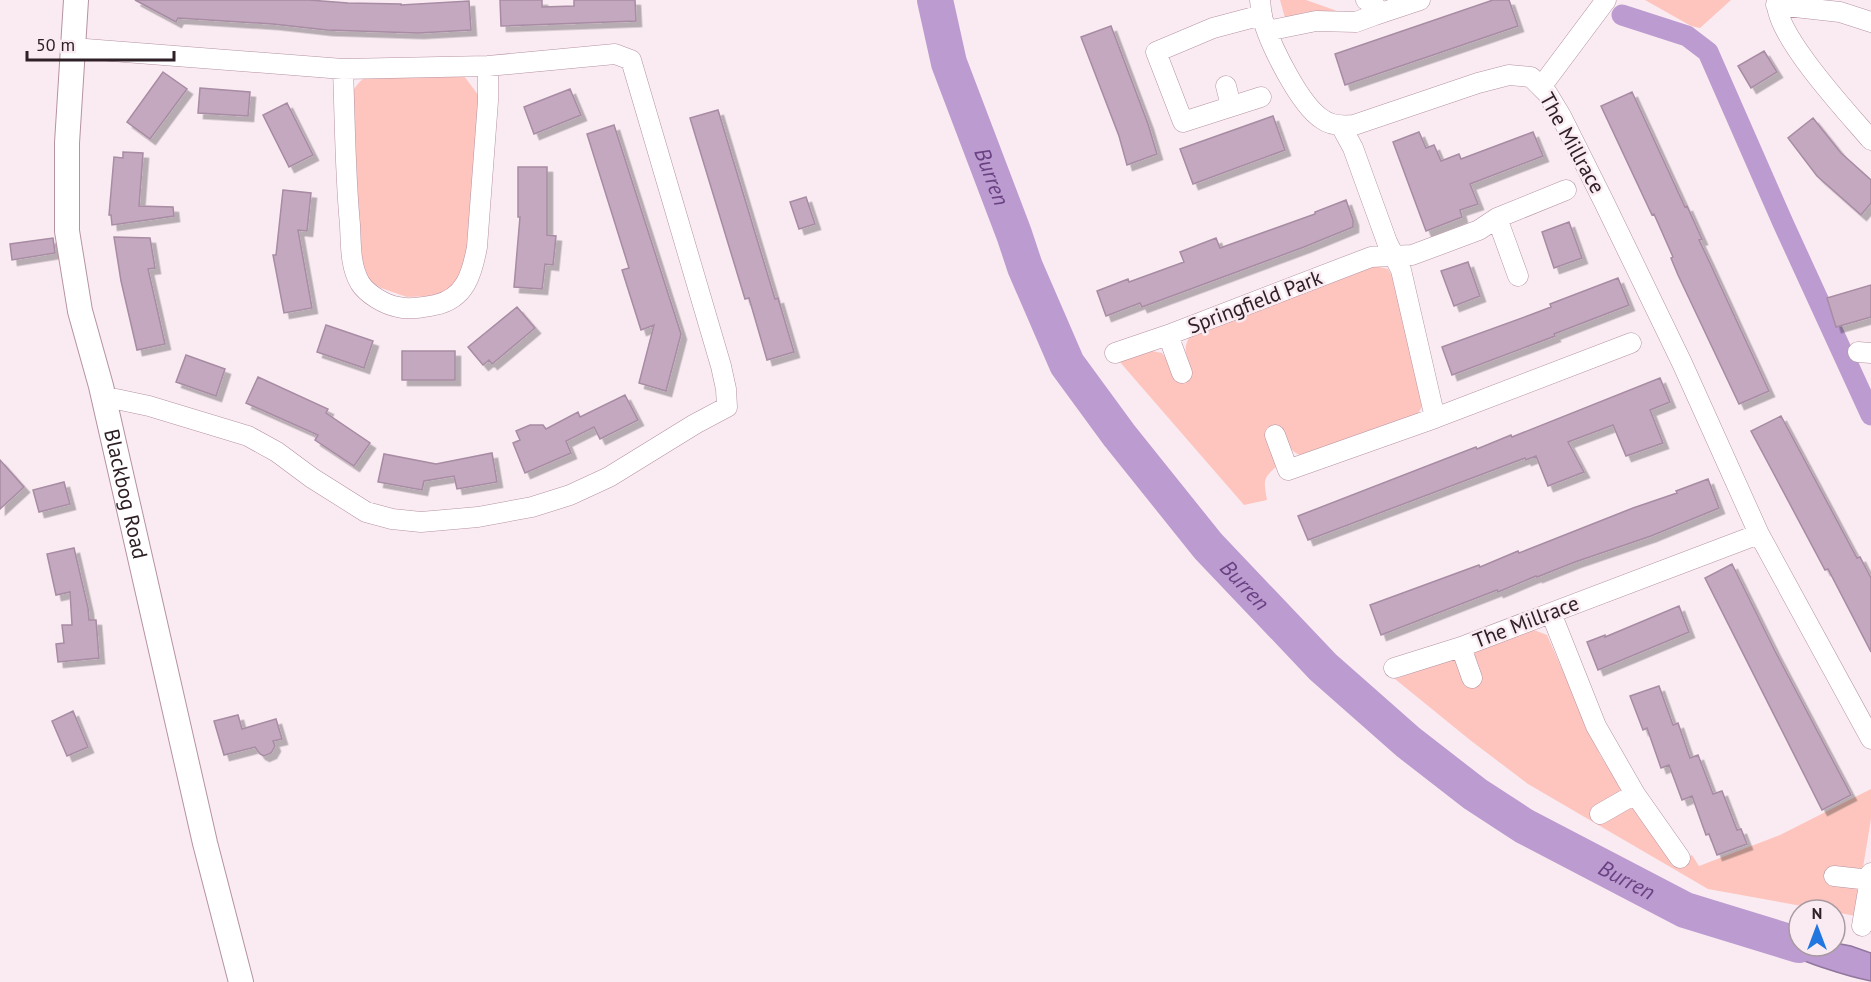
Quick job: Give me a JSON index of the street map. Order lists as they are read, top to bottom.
{
  "streets": {
    "street": ["The Millrace", "Springfield Park", "Blackbog Road"]
  },
  "water": ["Burren"],
  "scale_bar": "50 m",
  "north": "top"
}
